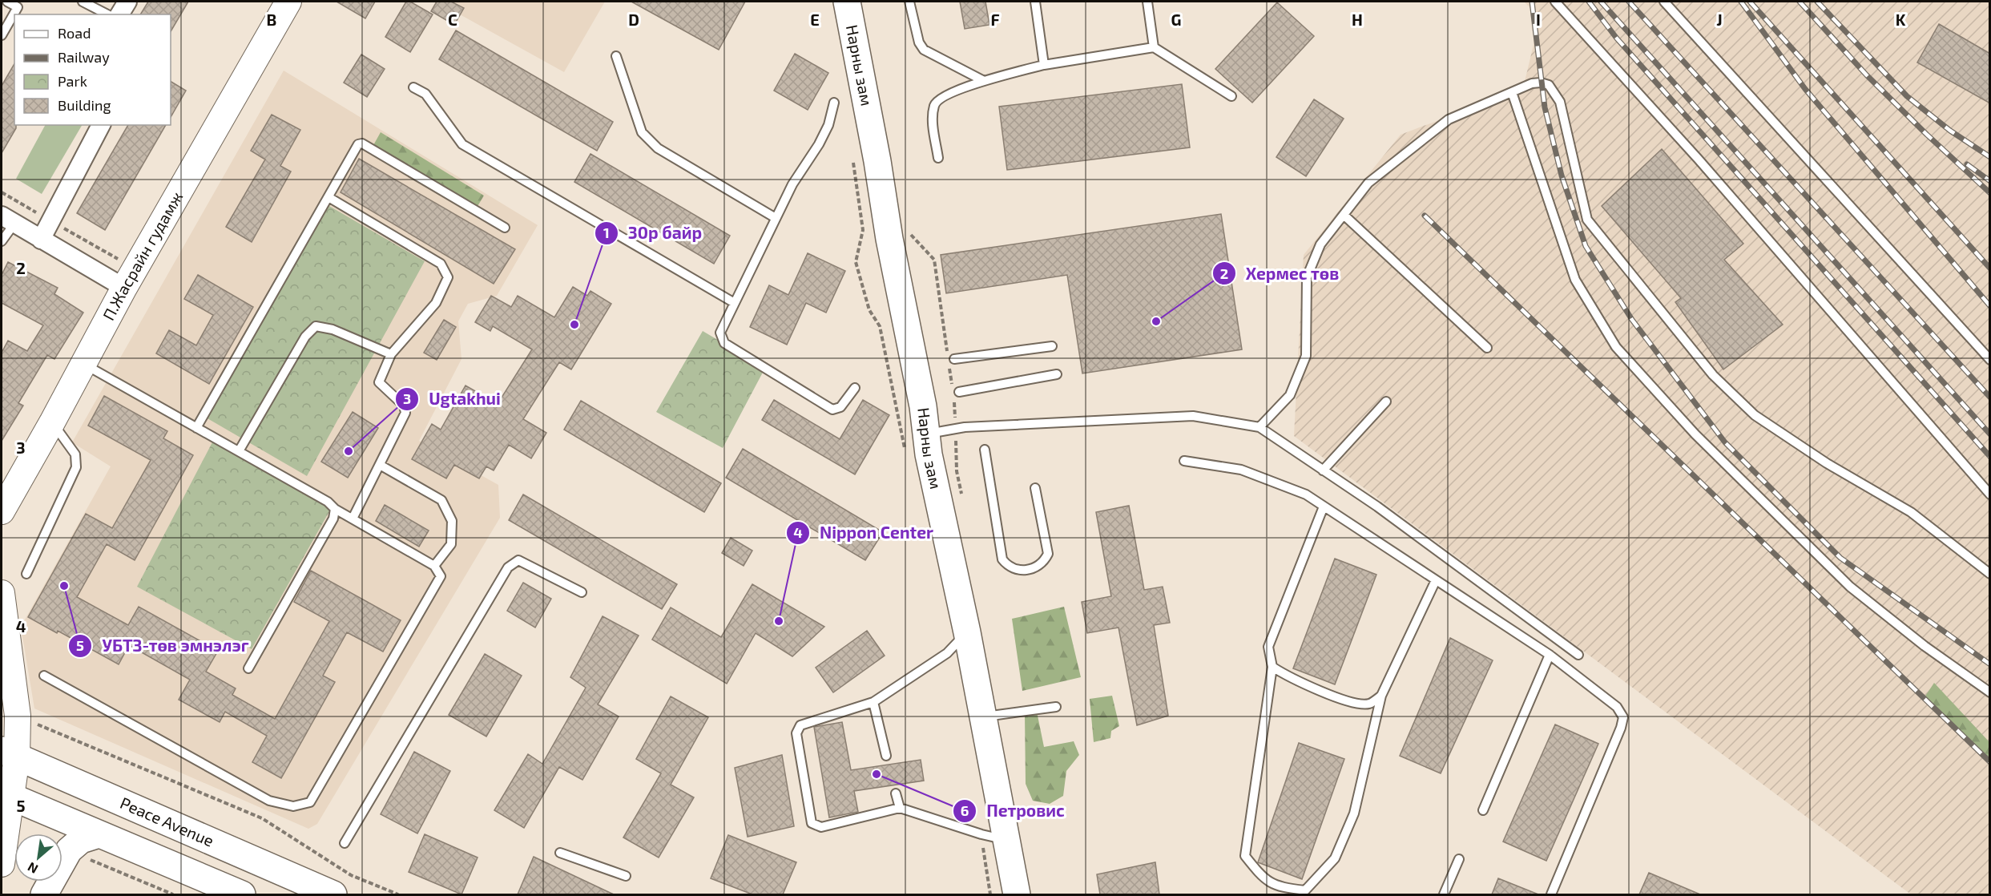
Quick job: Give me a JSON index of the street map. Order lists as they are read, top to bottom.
{
  "streets": {
    "main road": ["Нарны зам", "Peace Avenue"],
    "street": ["П.Жасрайн гудамж"]
  },
  "places": [
    "Хермес төв",
    "30р байр",
    "Ugtakhui",
    "УБТЗ-төв эмнэлэг",
    "Nippon Center",
    "Петровис"
  ],
  "legend": [
    "Road",
    "Railway",
    "Park",
    "Building"
  ],
  "north": "bottom left",
  "grid": {
    "columns": [
      "B",
      "C",
      "D",
      "E",
      "F",
      "G",
      "H",
      "I",
      "J",
      "K"
    ],
    "rows": [
      "2",
      "3",
      "4",
      "5"
    ]
  }
}
